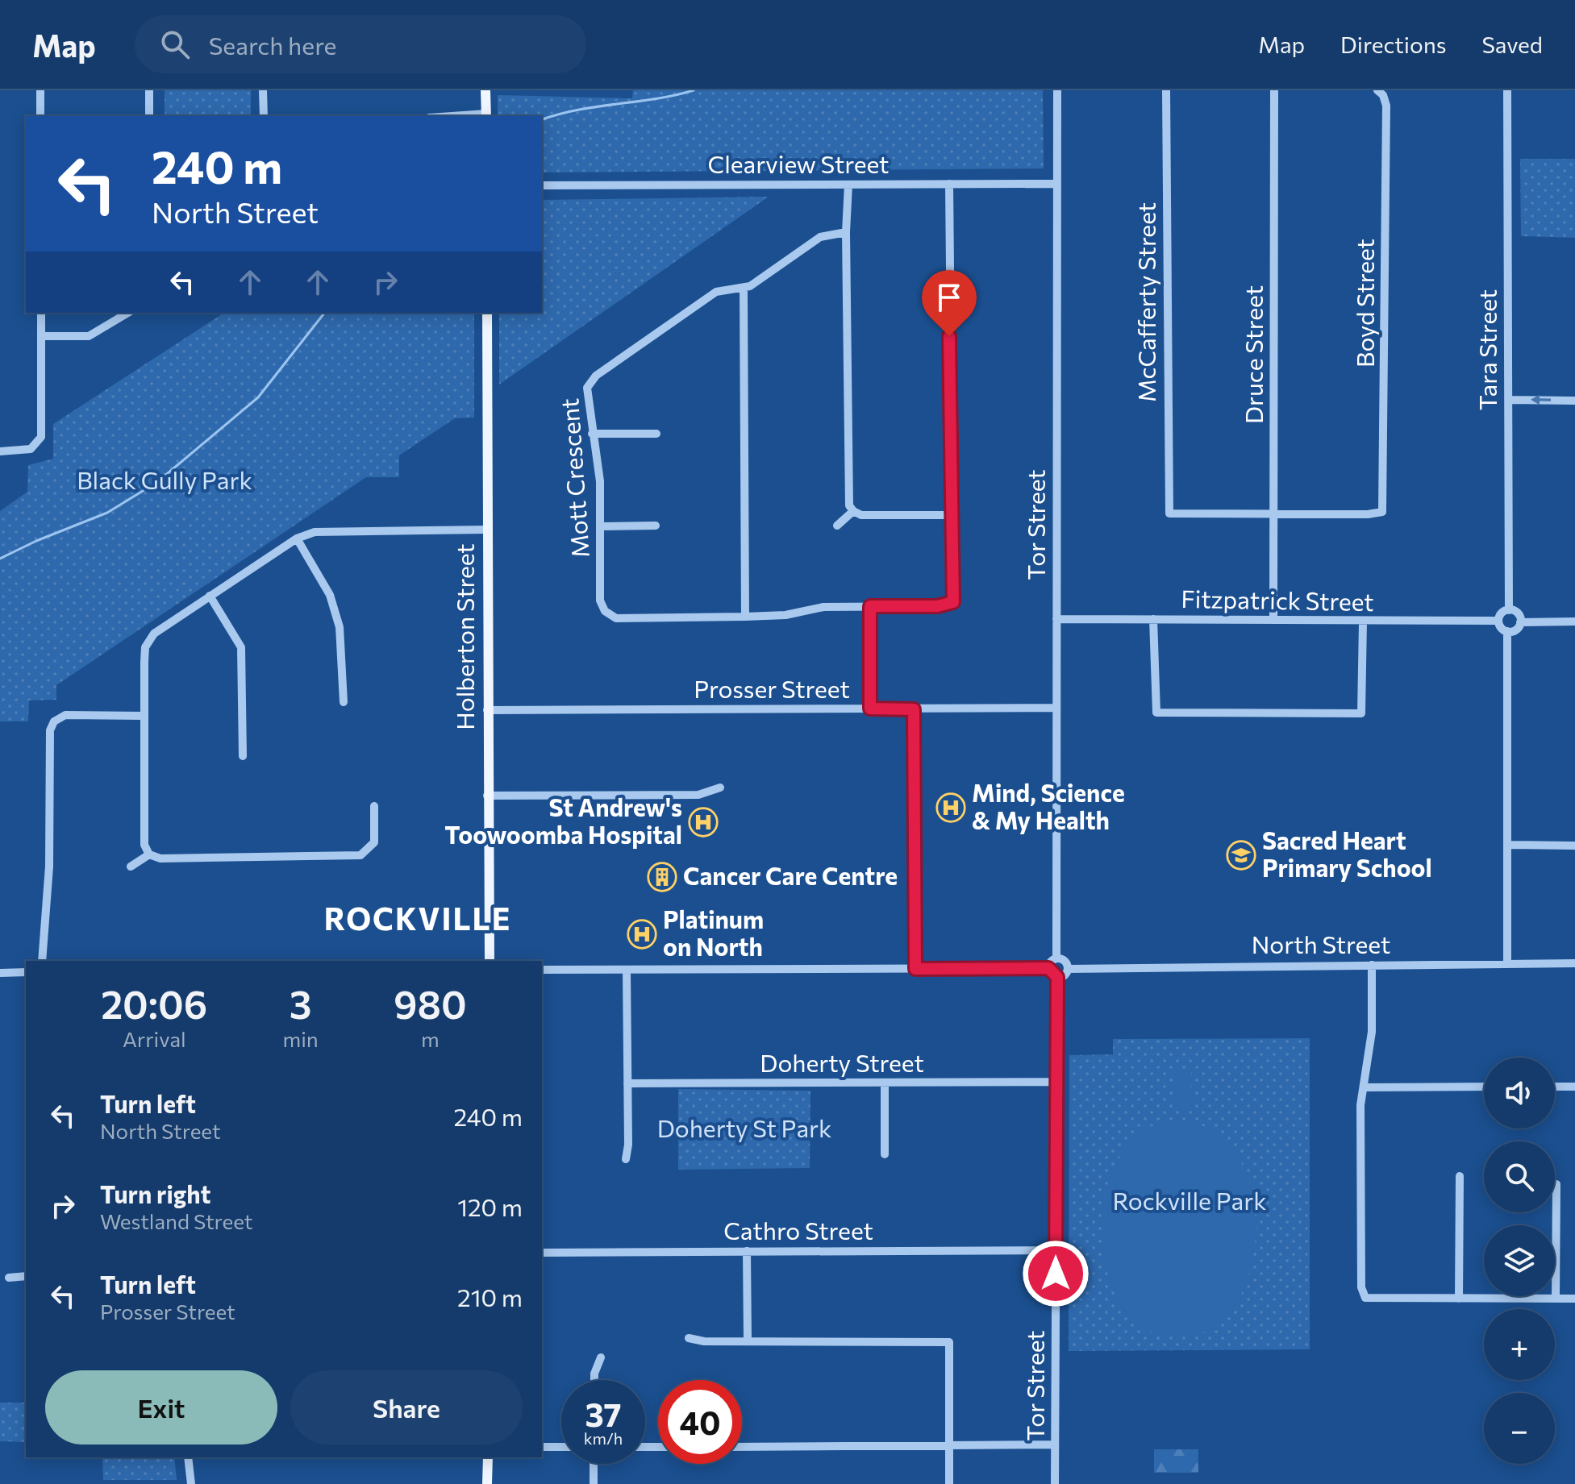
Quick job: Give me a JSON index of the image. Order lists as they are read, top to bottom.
{
  "streets": {
    "main road": ["Holberton Street"],
    "street": [
      "Clearview Street",
      "McCafferty Street",
      "Boyd Street",
      "Tara Street",
      "Druce Street",
      "Mott Crescent",
      "Tor Street",
      "Fitzpatrick Street",
      "Prosser Street",
      "North Street",
      "Doherty Street",
      "Cathro Street"
    ]
  },
  "crossings": [
    ["Clearview Street", "Tor Street"],
    ["McCafferty Street", "Boyd Street"],
    ["McCafferty Street", "Druce Street"],
    ["Boyd Street", "Druce Street"],
    ["Tara Street", "Fitzpatrick Street"],
    ["Druce Street", "Fitzpatrick Street"],
    ["Tor Street", "Fitzpatrick Street"],
    ["Tor Street", "Prosser Street"],
    ["Tor Street", "North Street"],
    ["Tor Street", "Doherty Street"],
    ["Tor Street", "Cathro Street"],
    ["Holberton Street", "Prosser Street"]
  ],
  "districts": ["ROCKVILLE"],
  "parks": ["Black Gully Park", "Doherty St Park", "Rockville Park"],
  "places": {
    "hospital": ["Mind, Science & My Health", "St Andrew's Toowoomba Hospital", "Platinum on North"],
    "school or university": ["Sacred Heart Primary School"],
    "building": ["Cancer Care Centre"]
  },
  "page": {
    "header": "Map",
    "search": "Search here",
    "nav": ["Map", "Directions", "Saved"],
    "turn": ["240 m", "North Street"],
    "eta": [
      "20:06",
      "Arrival",
      "3",
      "min",
      "980",
      "m"
    ],
    "map_buttons": ["+", "−"],
    "list": [
      {
        "name": "Turn left",
        "note": "North Street",
        "value": "240 m"
      },
      {
        "name": "Turn right",
        "note": "Westland Street",
        "value": "120 m"
      },
      {
        "name": "Turn left",
        "note": "Prosser Street",
        "value": "210 m"
      }
    ],
    "buttons": ["Exit", "Share"],
    "speed": "37 km/h",
    "limit": "40"
  }
}
